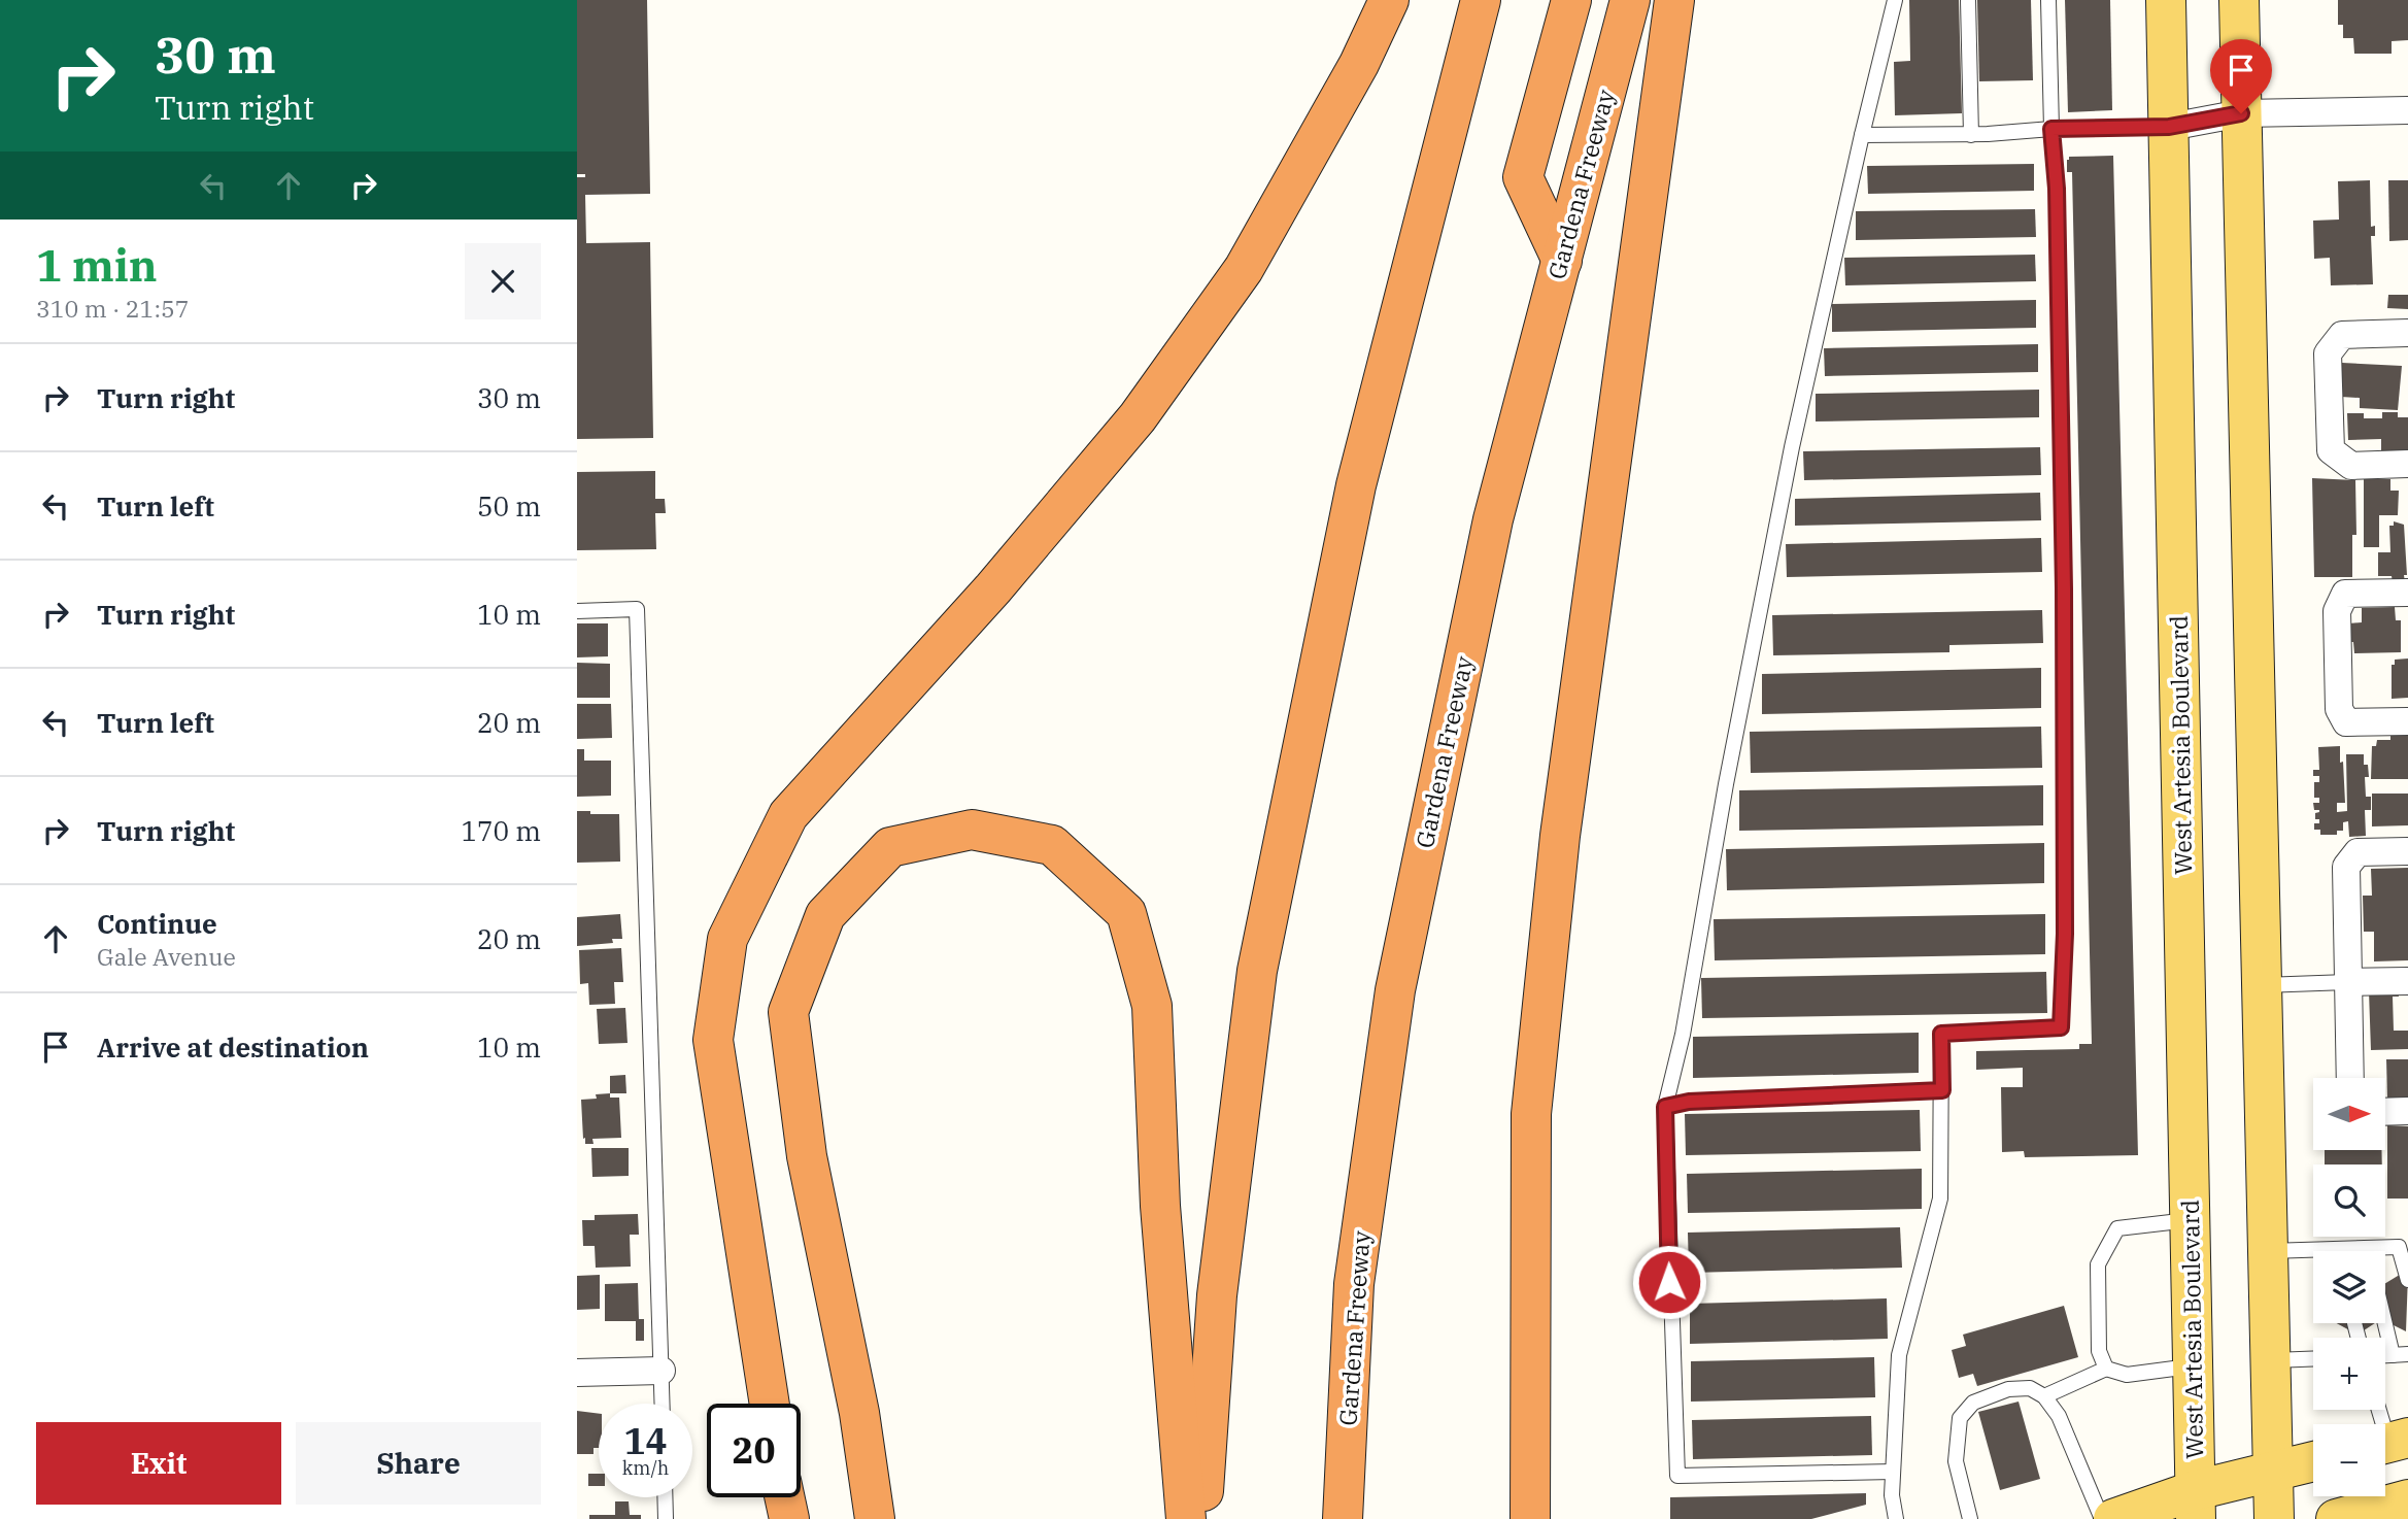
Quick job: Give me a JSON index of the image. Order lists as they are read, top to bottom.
{
  "streets": {
    "highway": ["Gardena Freeway"],
    "main road": ["West Artesia Boulevard"]
  },
  "north": "right",
  "page": {
    "turn": ["30 m", "Turn right"],
    "heading": ["1 min", "310 m · 21:57"],
    "list": [
      {
        "name": "Turn right",
        "value": "30 m"
      },
      {
        "name": "Turn left",
        "value": "50 m"
      },
      {
        "name": "Turn right",
        "value": "10 m"
      },
      {
        "name": "Turn left",
        "value": "20 m"
      },
      {
        "name": "Turn right",
        "value": "170 m"
      },
      {
        "name": "Continue",
        "note": "Gale Avenue",
        "value": "20 m"
      },
      {
        "name": "Arrive at destination",
        "value": "10 m"
      }
    ],
    "map_buttons": ["+", "−"],
    "speed": "14 km/h",
    "limit": "20",
    "buttons": ["Exit", "Share"]
  }
}
